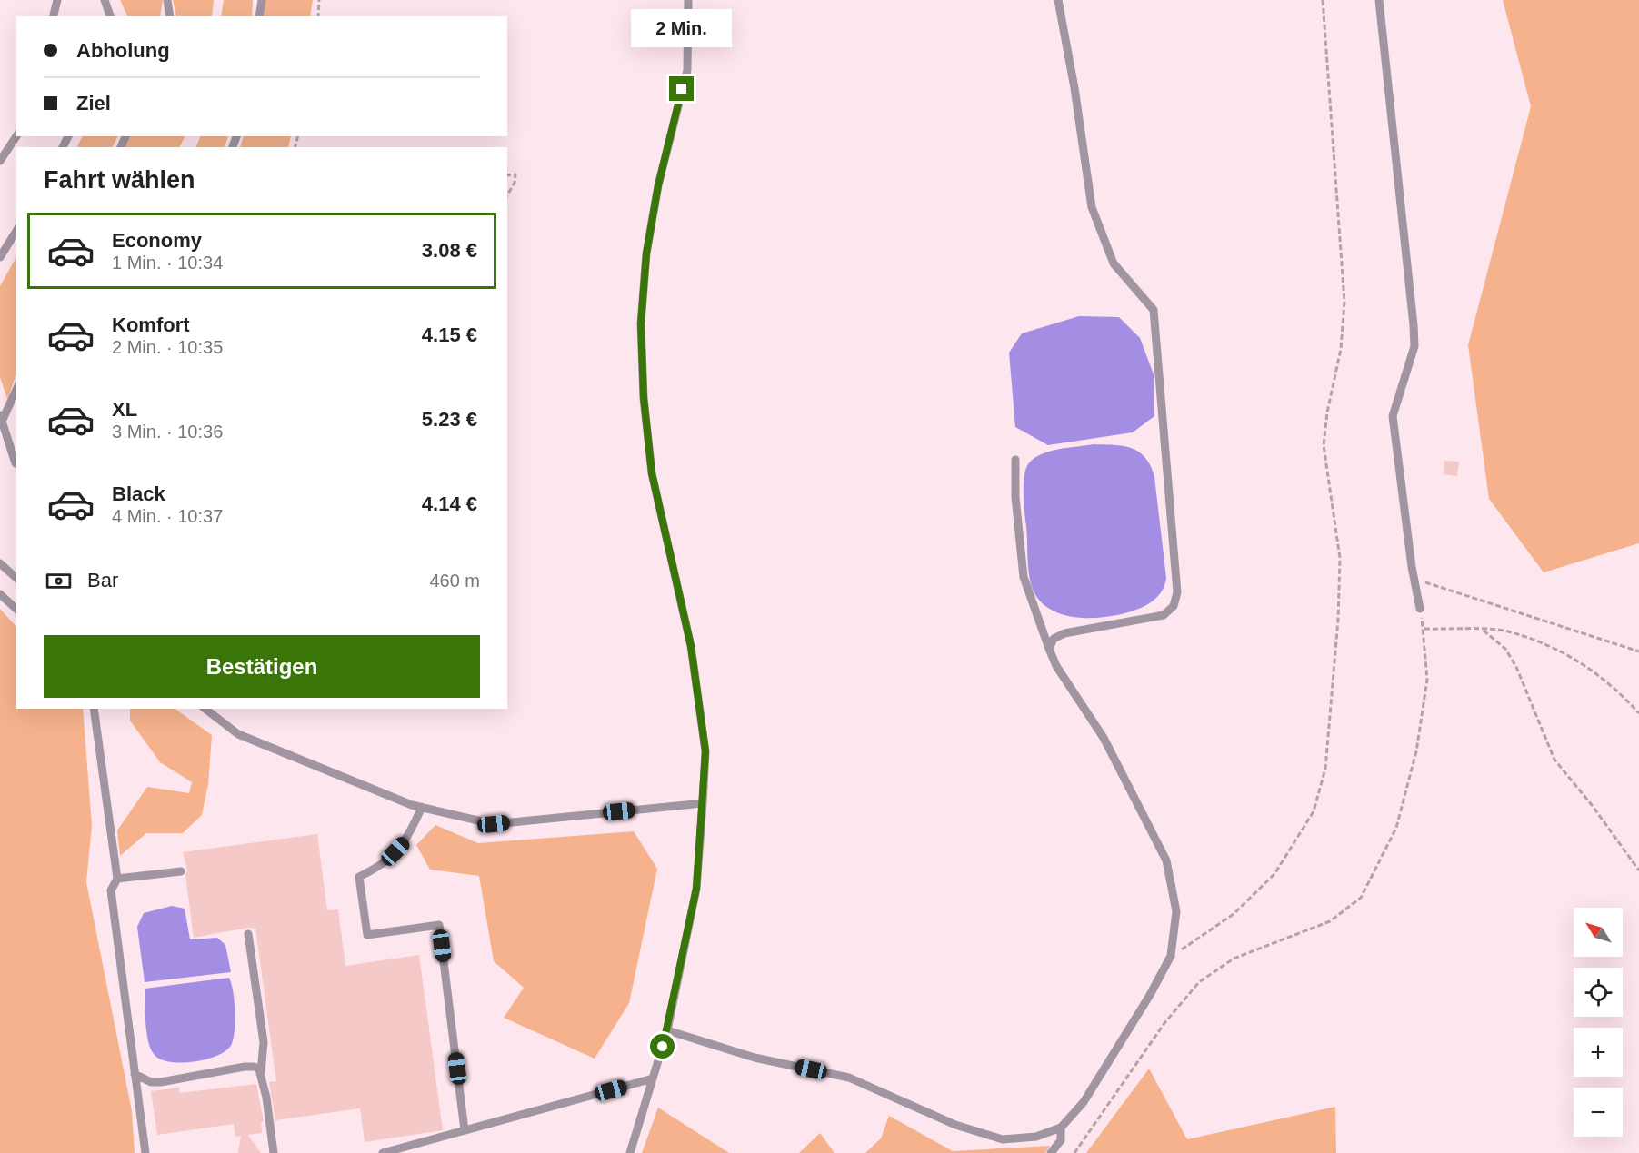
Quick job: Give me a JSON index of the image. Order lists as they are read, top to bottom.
{
  "north": "top left",
  "page": {
    "bubble": "2 Min.",
    "banner": ["Abholung", "Ziel"],
    "heading": "Fahrt wählen",
    "list": [
      {
        "name": "Economy",
        "note": "1 Min. · 10:34",
        "value": "3.08 €"
      },
      {
        "name": "Komfort",
        "note": "2 Min. · 10:35",
        "value": "4.15 €"
      },
      {
        "name": "XL",
        "note": "3 Min. · 10:36",
        "value": "5.23 €"
      },
      {
        "name": "Black",
        "note": "4 Min. · 10:37",
        "value": "4.14 €"
      }
    ],
    "pay": ["Bar", "460 m"],
    "buttons": "Bestätigen",
    "map_buttons": ["+", "−"]
  }
}
